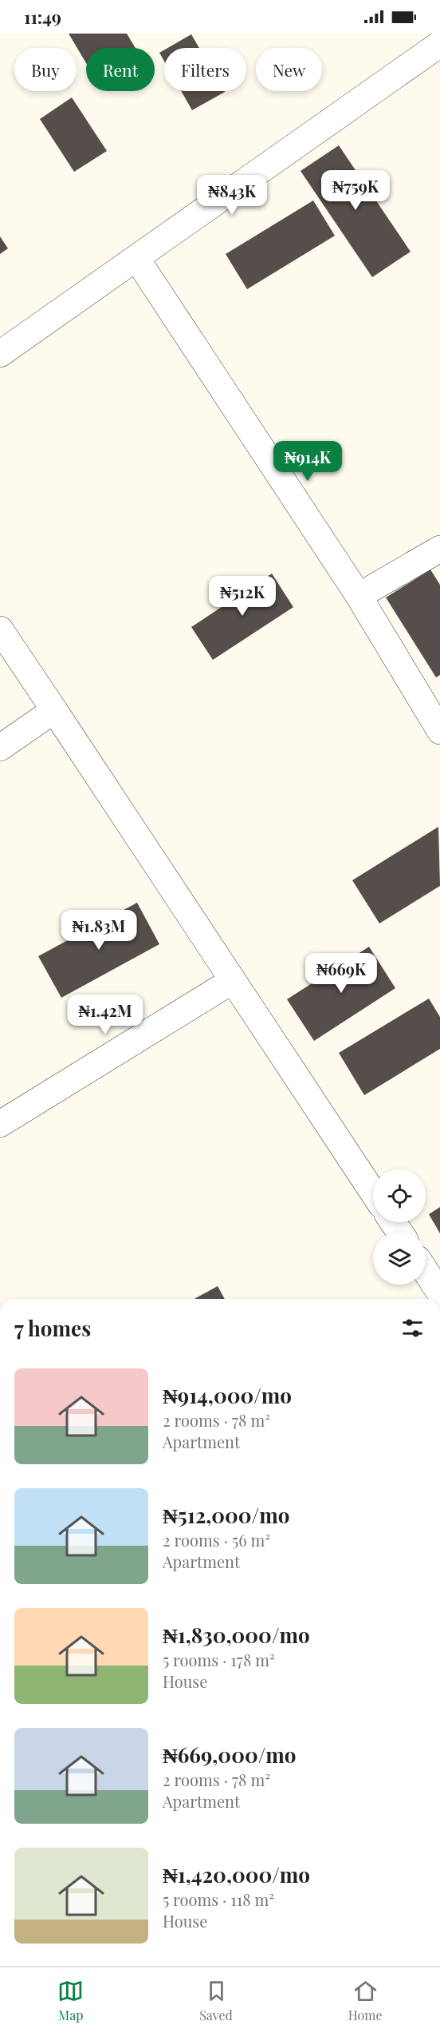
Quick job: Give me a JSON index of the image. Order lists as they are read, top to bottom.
{
  "page": {
    "status": "11:49",
    "chip": [
      "Buy",
      "Rent",
      "Filters",
      "New"
    ],
    "price": [
      "₦759K",
      "₦843K",
      "₦914K",
      "₦512K",
      "₦1.83M",
      "₦669K",
      "₦1.42M"
    ],
    "heading": "7 homes",
    "list": [
      {
        "name": "₦914,000/mo",
        "note": "2 rooms · 78 m² · Apartment"
      },
      {
        "name": "₦512,000/mo",
        "note": "2 rooms · 56 m² · Apartment"
      },
      {
        "name": "₦1,830,000/mo",
        "note": "5 rooms · 178 m² · House"
      },
      {
        "name": "₦669,000/mo",
        "note": "2 rooms · 78 m² · Apartment"
      },
      {
        "name": "₦1,420,000/mo",
        "note": "5 rooms · 118 m² · House"
      }
    ],
    "tabs": ["Map", "Saved", "Home"]
  }
}
